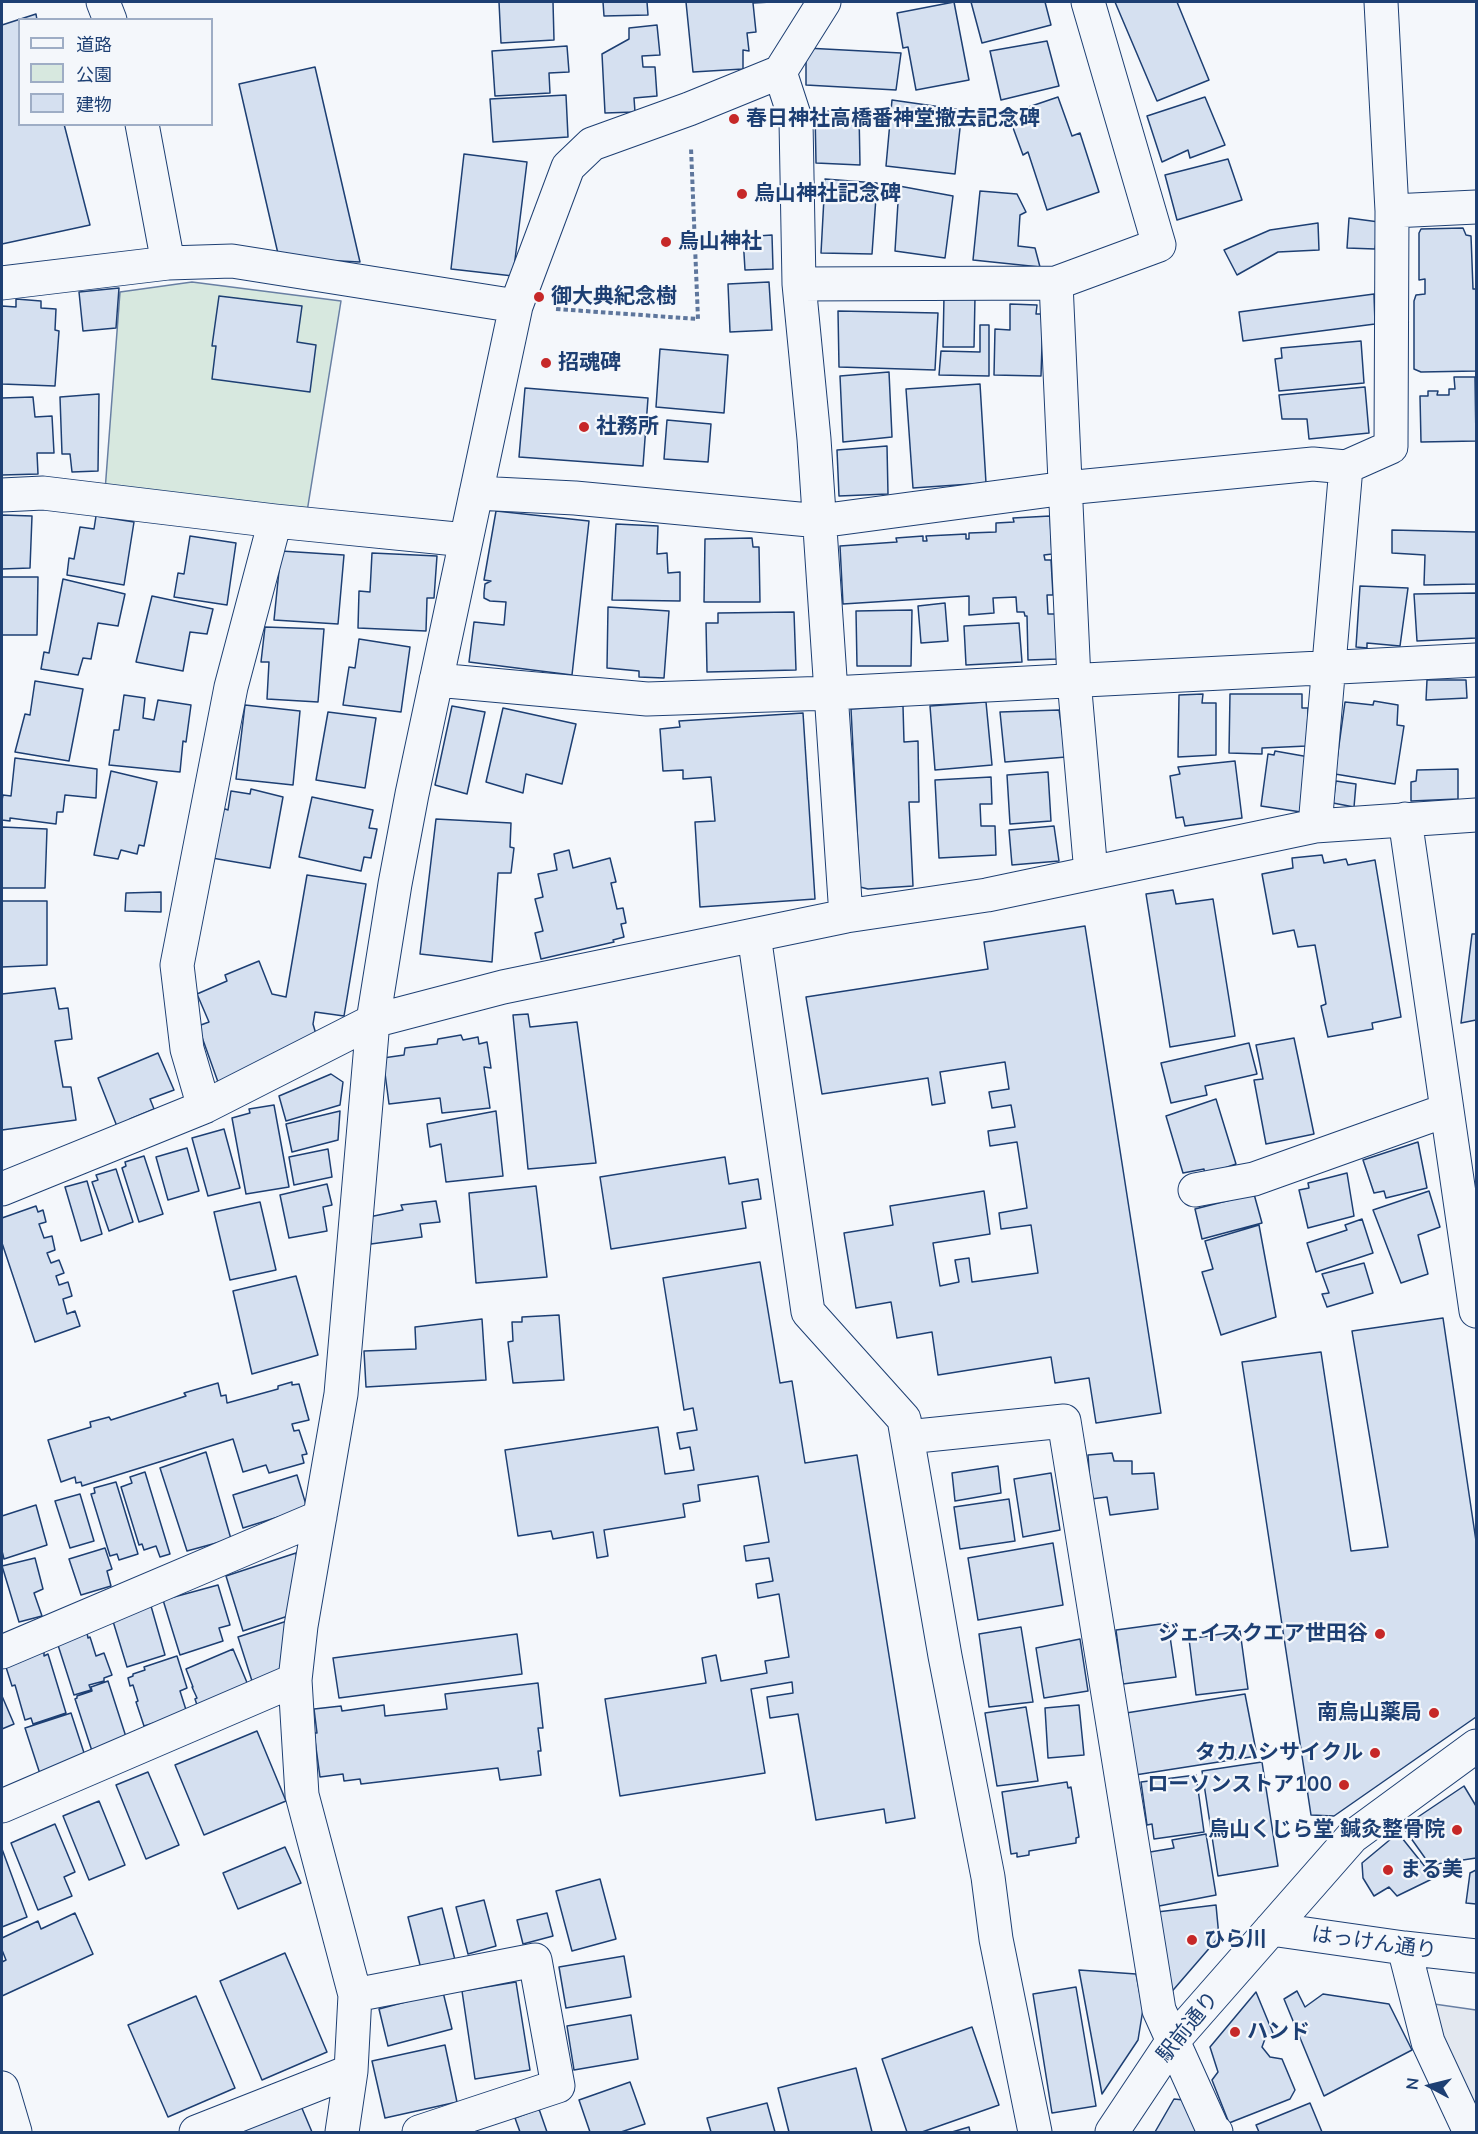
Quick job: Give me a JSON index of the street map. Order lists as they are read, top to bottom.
{
  "streets": {
    "street": ["はっけん通り", "駅前通り"]
  },
  "crossings": [
    ["はっけん通り", "駅前通り"]
  ],
  "places": [
    "春日神社高橋番神堂撤去記念碑",
    "烏山神社記念碑",
    "烏山神社",
    "御大典紀念樹",
    "招魂碑",
    "社務所",
    "ジェイスクエア世田谷",
    "南烏山薬局",
    "タカハシサイクル",
    "ローソンストア100",
    "烏山くじら堂 鍼灸整骨院",
    "まる美",
    "ひら川",
    "ハンド"
  ],
  "legend": ["道路", "公園", "建物"],
  "north": "left"
}
